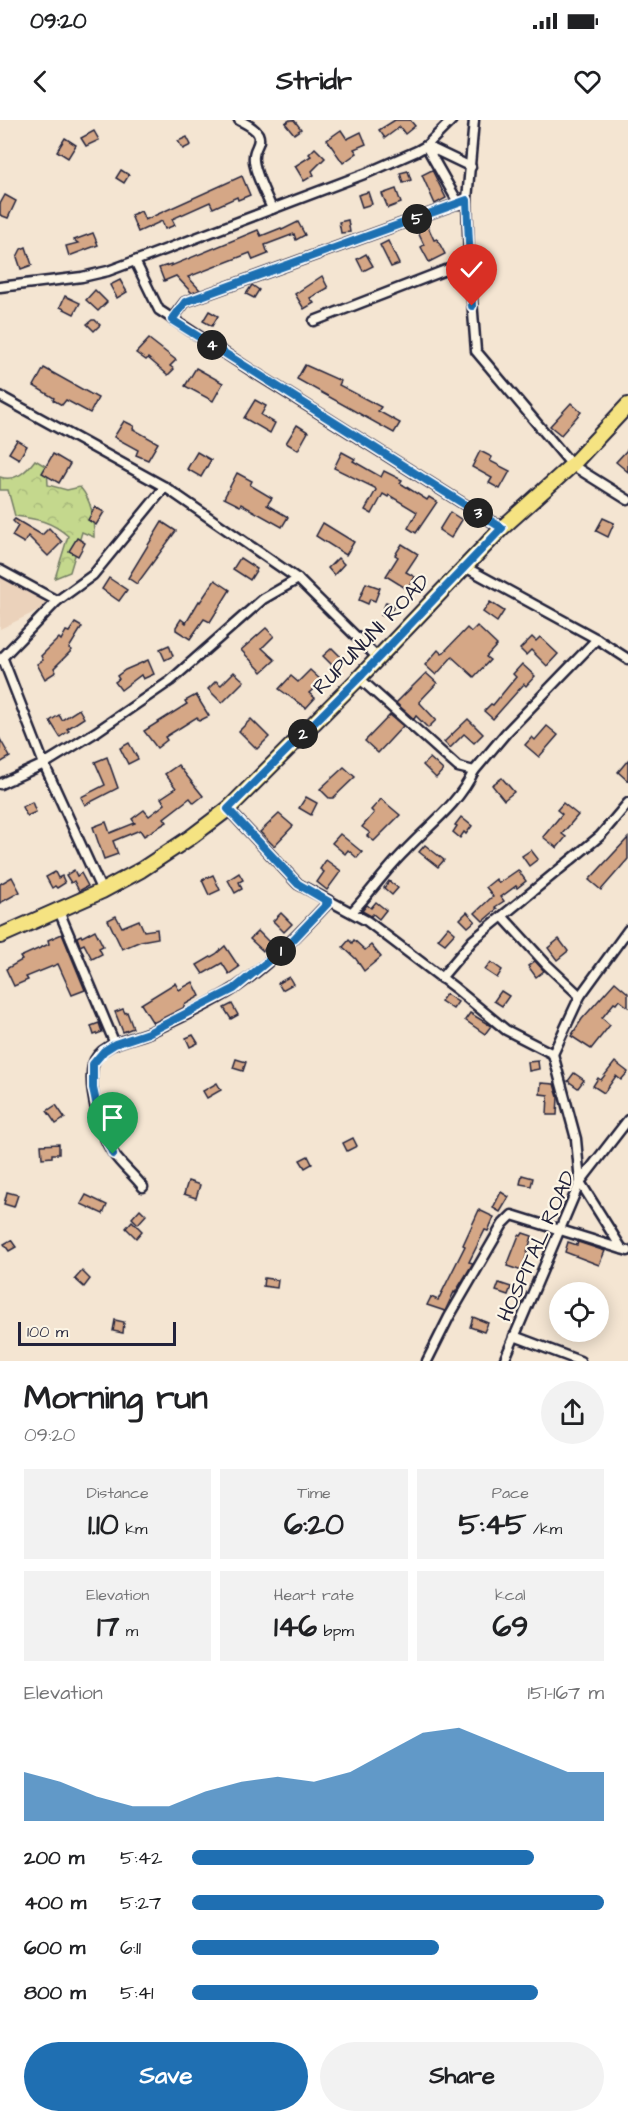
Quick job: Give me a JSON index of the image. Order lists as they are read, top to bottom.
{
  "streets": {
    "main road": ["RUPUNUNI ROAD"],
    "street": ["HOSPITAL ROAD"]
  },
  "scale_bar": "100 m",
  "page": {
    "status": "09:20",
    "header": "Stridr",
    "pins": [
      "5",
      "4",
      "3",
      "2",
      "1"
    ],
    "scale": "100 m",
    "heading": ["Morning run", "09:20"],
    "stats": [
      ["Distance", "1.10 km"],
      ["Time", "6:20"],
      ["Pace", "5:45 /km"],
      ["Elevation", "17 m"],
      ["Heart rate", "146 bpm"],
      ["kcal", "69"]
    ],
    "chart": ["Elevation", "151–167 m"],
    "list": [
      {
        "name": "200 m",
        "note": "5:42"
      },
      {
        "name": "400 m",
        "note": "5:27"
      },
      {
        "name": "600 m",
        "note": "6:11"
      },
      {
        "name": "800 m",
        "note": "5:41"
      }
    ],
    "buttons": ["Save", "Share"]
  }
}
